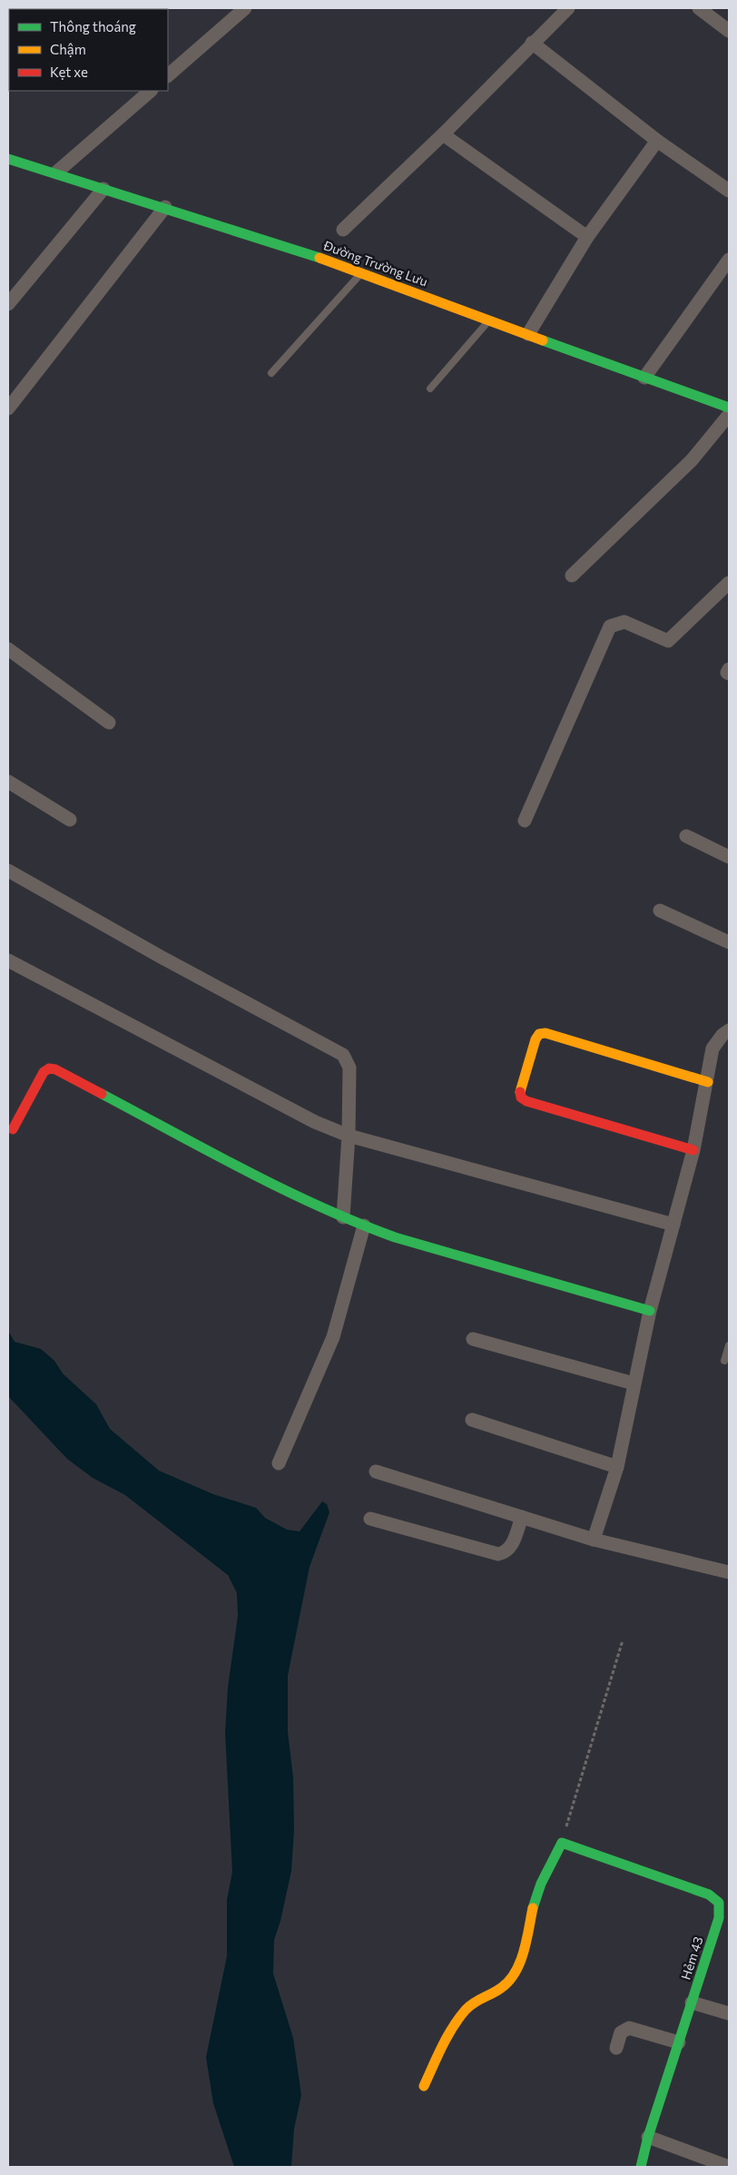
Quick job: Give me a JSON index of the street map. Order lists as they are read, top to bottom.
{
  "streets": {
    "street": ["Đường Trường Lưu", "Hẻm 43"]
  },
  "legend": ["Thông thoáng", "Chậm", "Kẹt xe"]
}
